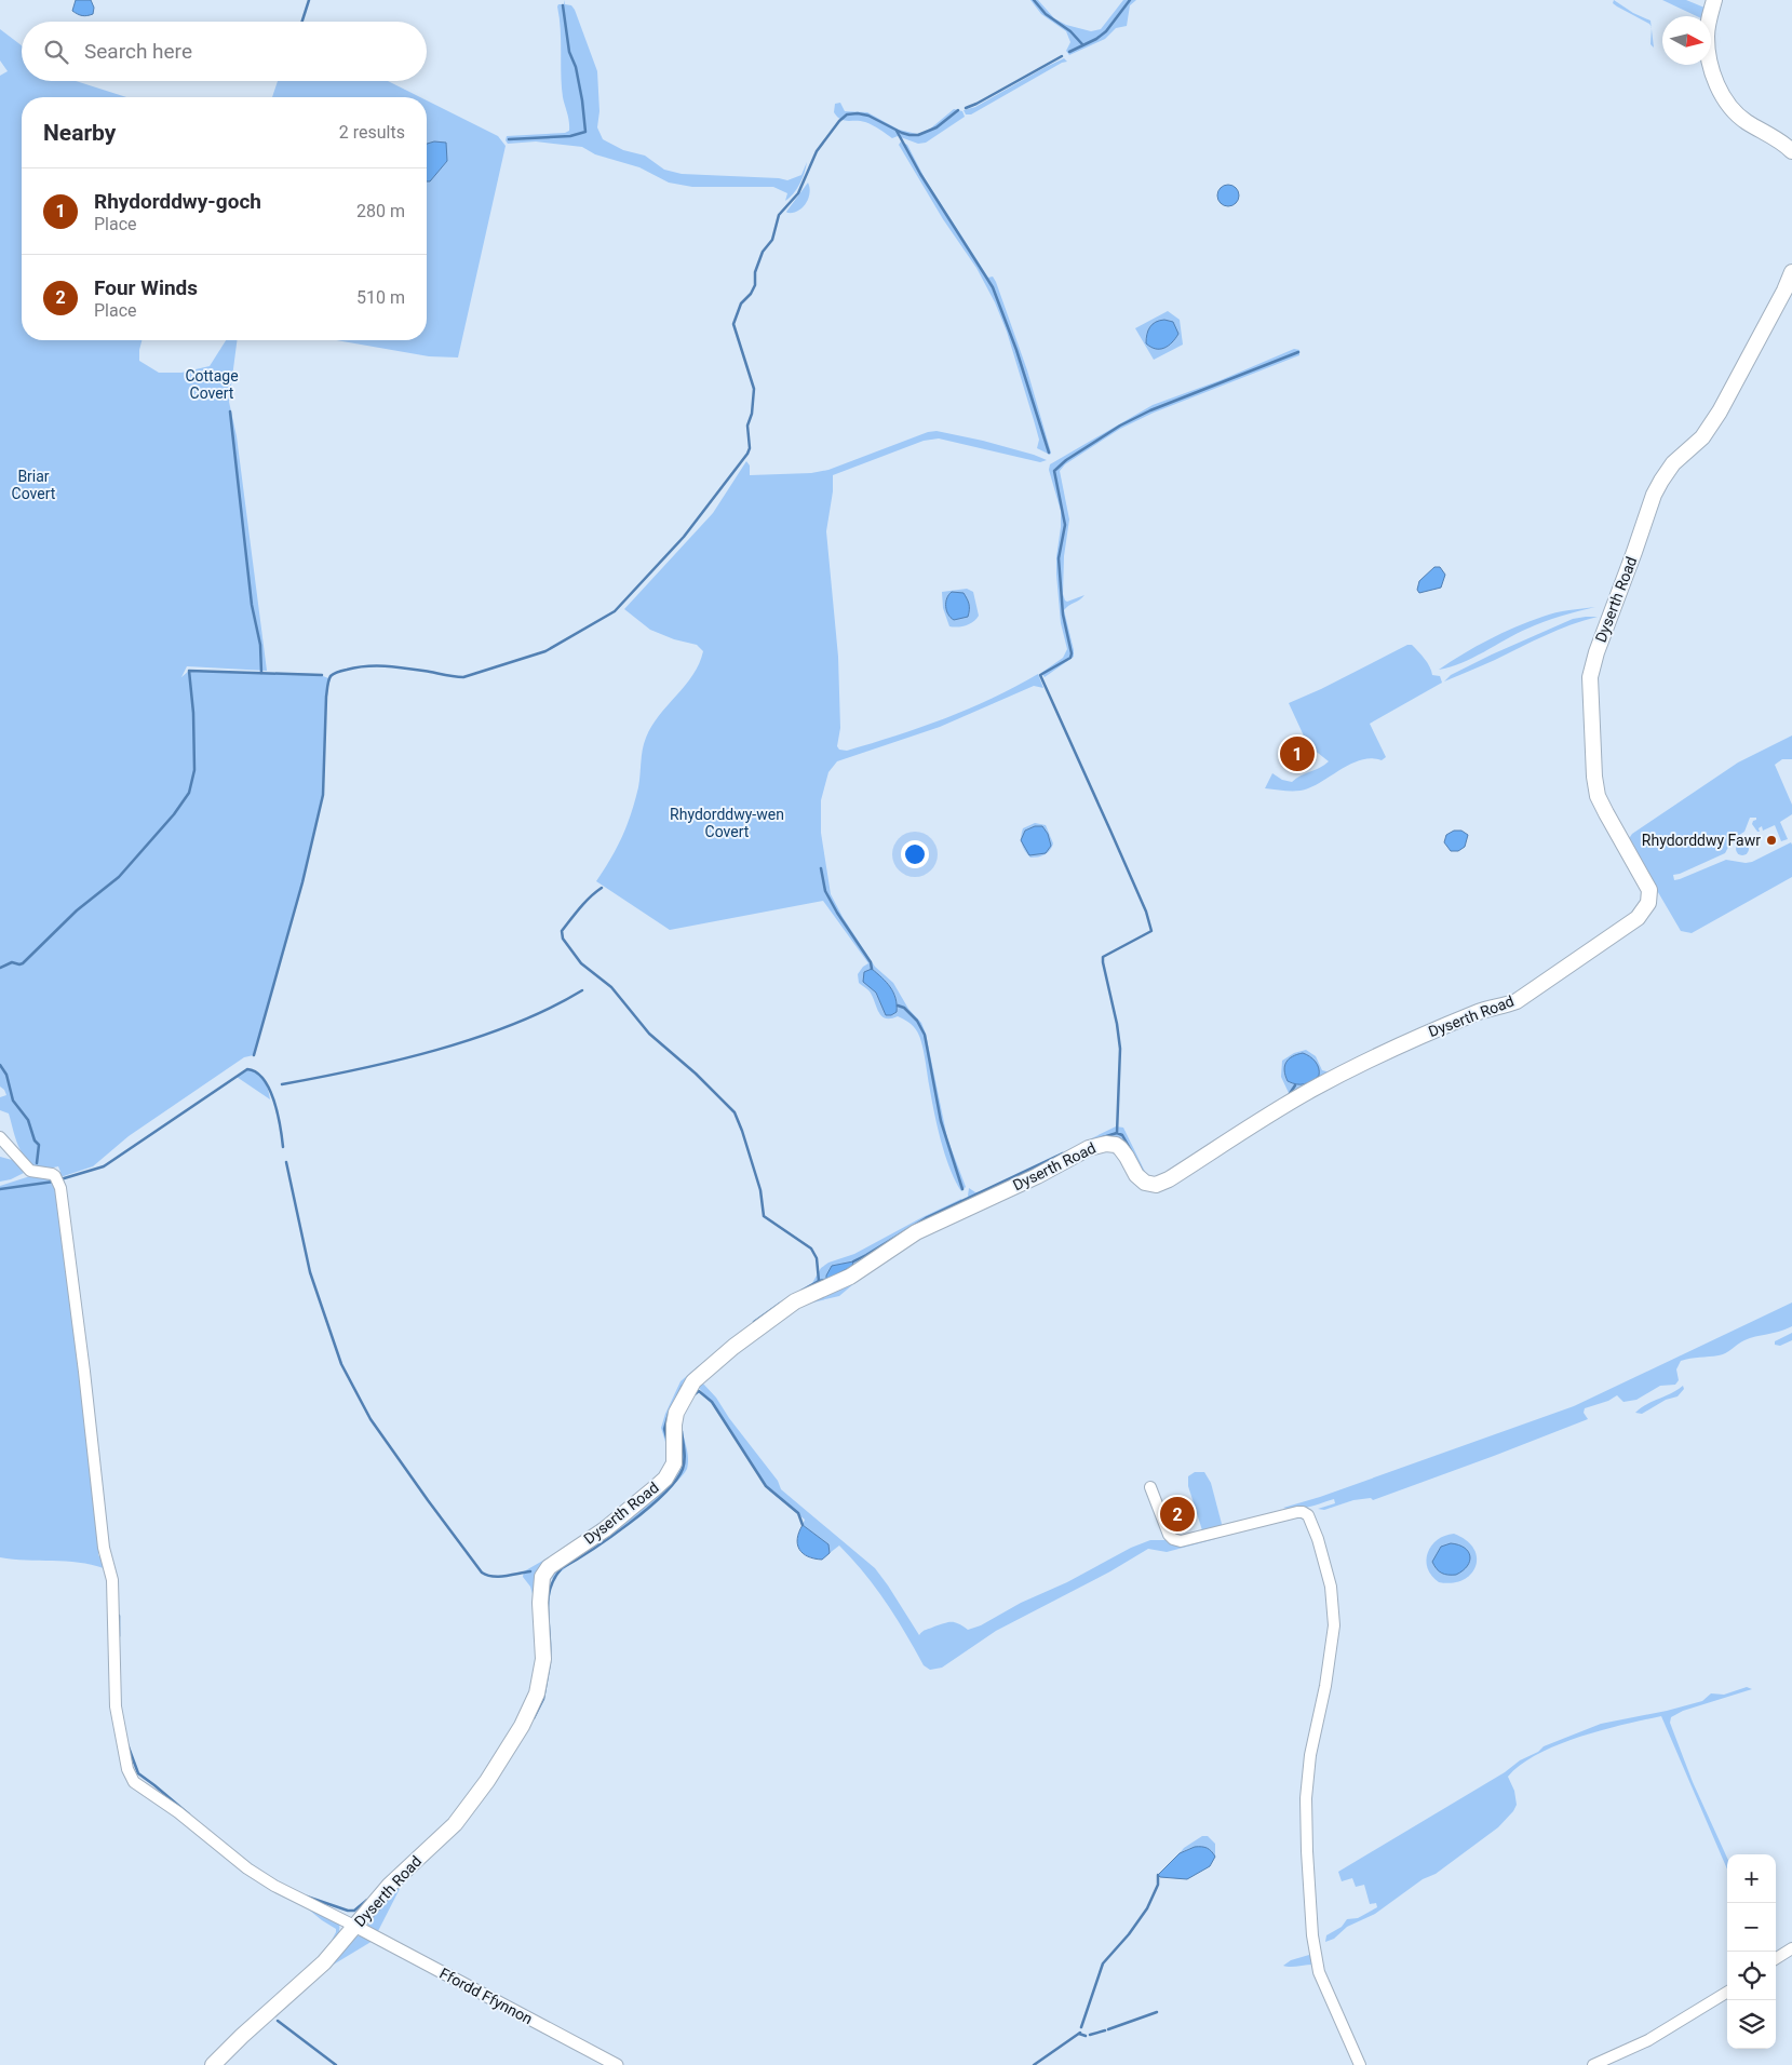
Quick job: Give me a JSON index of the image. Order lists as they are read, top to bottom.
{
  "streets": {
    "main road": ["Dyserth Road"],
    "street": ["Ffordd Ffynnon"]
  },
  "crossings": [
    ["Dyserth Road", "Ffordd Ffynnon"]
  ],
  "parks": ["Cottage Covert", "Briar Covert", "Rhydorddwy-wen Covert"],
  "places": ["Rhydorddwy Fawr"],
  "north": "right",
  "page": {
    "search": "Search here",
    "heading": ["Nearby", "2 results"],
    "list": [
      {
        "mark": "1",
        "name": "Rhydorddwy-goch",
        "note": "Place",
        "value": "280 m"
      },
      {
        "mark": "2",
        "name": "Four Winds",
        "note": "Place",
        "value": "510 m"
      }
    ],
    "pins": ["1", "2"],
    "map_buttons": ["+", "−"]
  }
}
